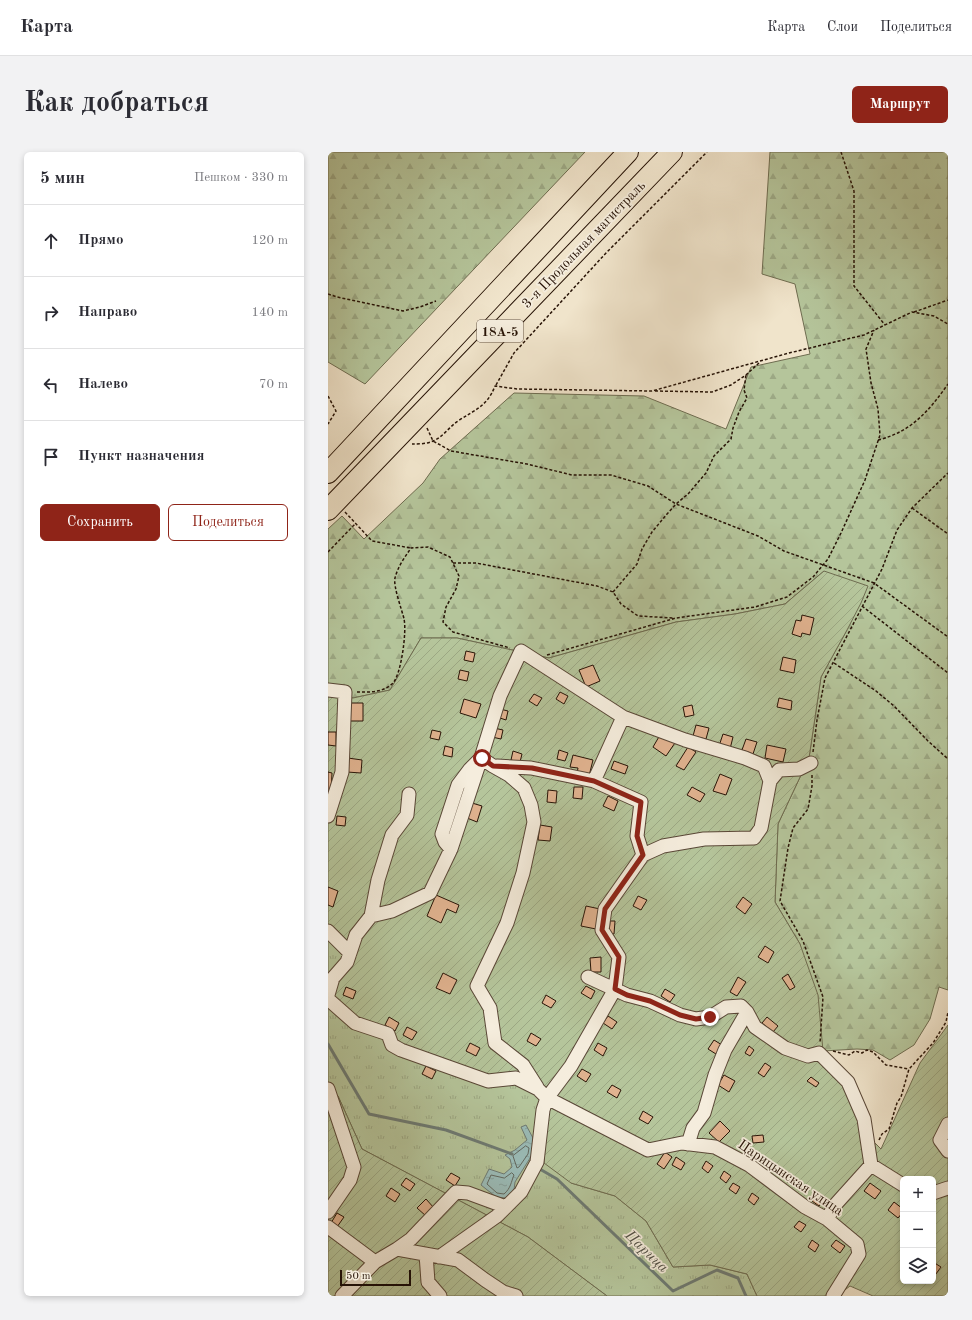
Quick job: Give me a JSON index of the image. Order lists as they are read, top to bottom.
{
  "streets": {
    "highway": ["3-я Продольная магистраль", "18А-5"],
    "street": ["Царицынская улица"]
  },
  "water": ["Царица"],
  "scale_bar": "50 m",
  "page": {
    "header": "Карта",
    "nav": ["Карта", "Слои", "Поделиться"],
    "buttons": [
      "Маршрут",
      ["Сохранить", "Поделиться"]
    ],
    "title": "Как добраться",
    "heading": ["5 мин", "Пешком · 330 m"],
    "list": [
      ["Прямо", "120 m"],
      ["Направо", "140 m"],
      ["Налево", "70 m"],
      "Пункт назначения"
    ],
    "map_buttons": ["+", "−"],
    "scale": "50 m"
  }
}
